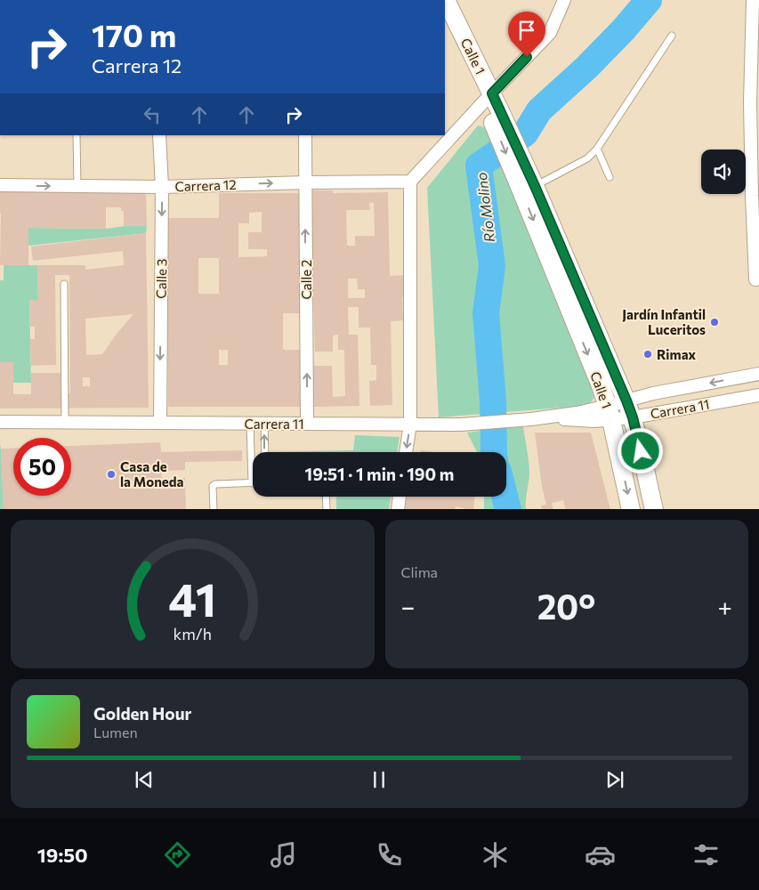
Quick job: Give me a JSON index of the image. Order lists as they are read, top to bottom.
{
  "streets": {
    "main road": ["Calle 1"],
    "street": [
      "Carrera 12",
      "Calle 3",
      "Calle 2",
      "Carrera 11"
    ]
  },
  "crossings": [
    ["Calle 1", "Carrera 11"],
    ["Carrera 12", "Calle 3"],
    ["Carrera 12", "Calle 2"],
    ["Calle 3", "Carrera 11"],
    ["Calle 2", "Carrera 11"]
  ],
  "one_way": ["Carrera 12", "Calle 3"],
  "water": ["Río Molino"],
  "places": ["Jardín Infantil Luceritos", "Rimax", "Casa de la Moneda"],
  "page": {
    "turn": ["170 m", "Carrera 12"],
    "limit": "50",
    "trip": "19:51 · 1 min · 190 m",
    "tile": "Clima",
    "heat": ["−", "20°", "+"],
    "song": ["Golden Hour", "Lumen"],
    "tabs": "19:50",
    "gauge": ["41", "km/h"]
  }
}
